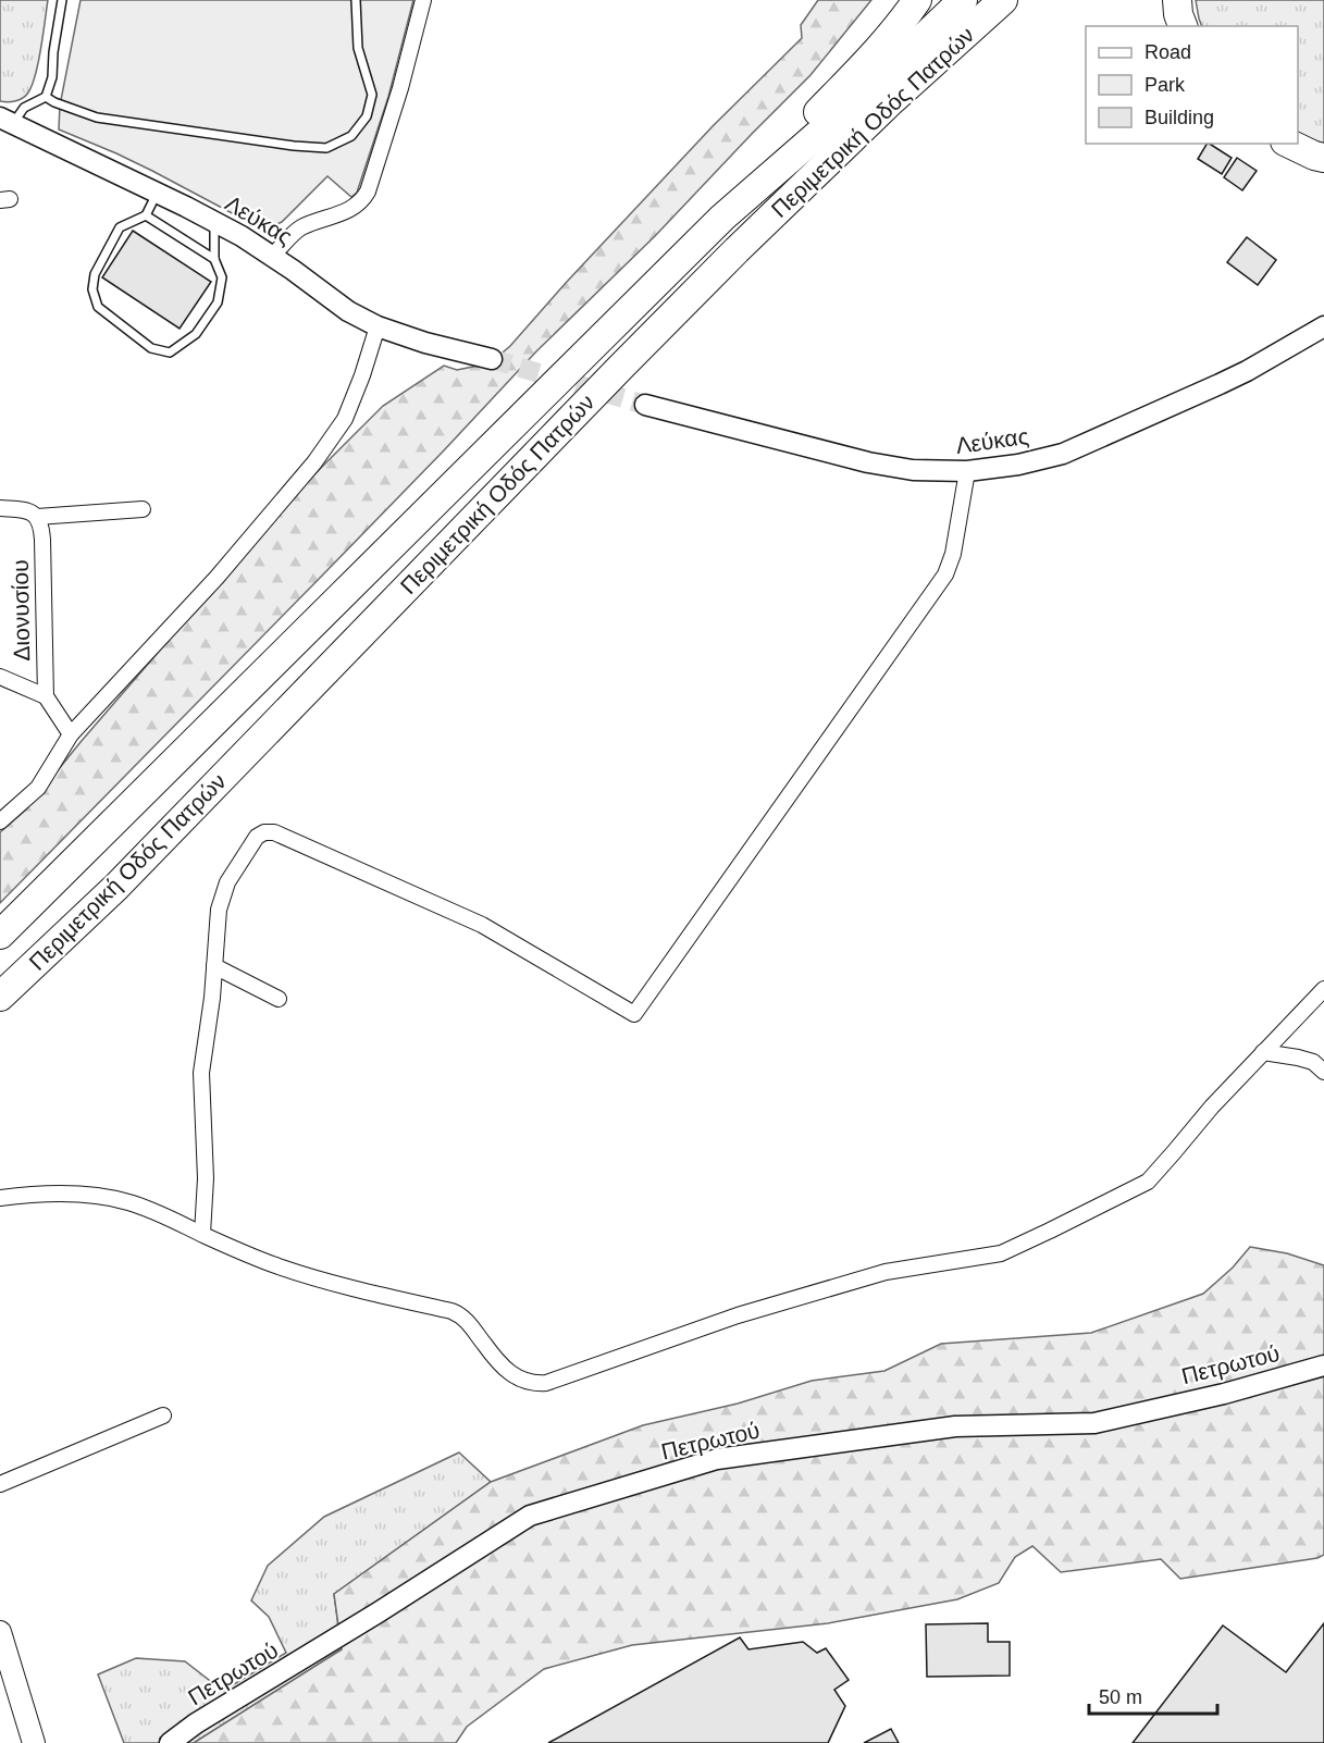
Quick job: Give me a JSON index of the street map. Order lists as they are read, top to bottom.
{
  "streets": {
    "highway": ["Περιμετρική Οδός Πατρών"],
    "street": ["Λεύκας", "Διονυσίου", "Πετρωτού"]
  },
  "legend": ["Road", "Park", "Building"],
  "scale_bar": "50 m"
}
